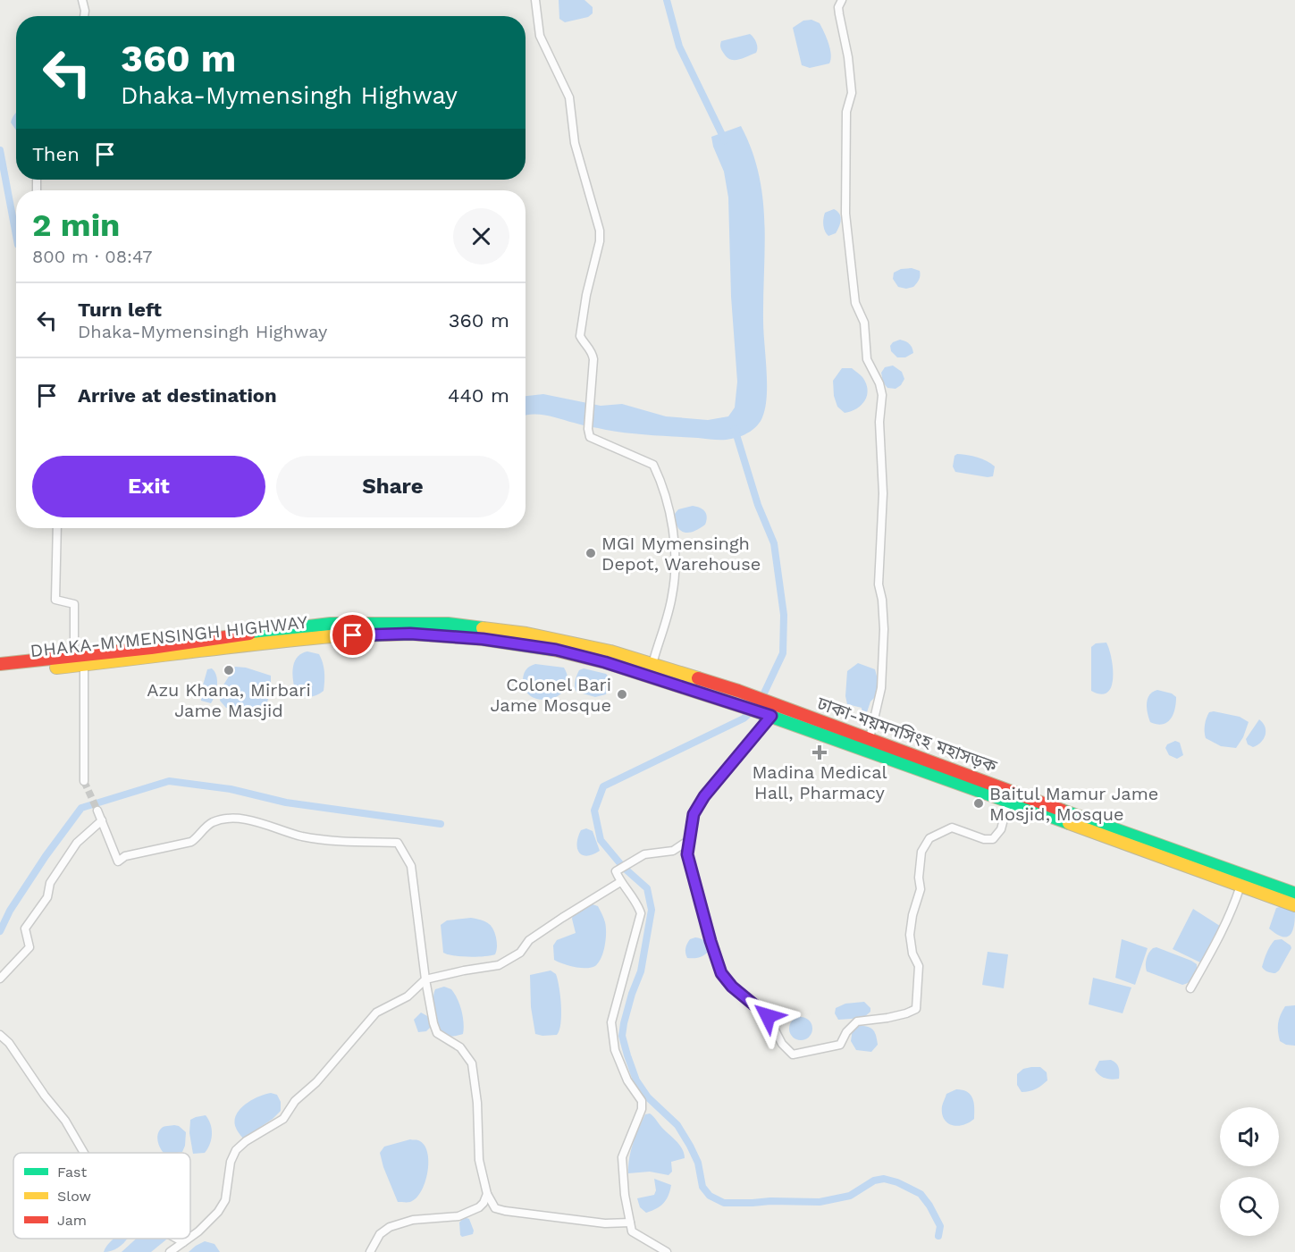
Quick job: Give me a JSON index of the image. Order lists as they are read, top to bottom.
{
  "streets": {
    "highway": ["DHAKA-MYMENSINGH HIGHWAY", "ঢাকা-ময়মনসিংহ মহাসড়ক"]
  },
  "crossings": [
    ["DHAKA-MYMENSINGH HIGHWAY", "ঢাকা-ময়মনসিংহ মহাসড়ক"]
  ],
  "places": {
    "other": [
      "MGI Mymensingh Depot, Warehouse",
      "Azu Khana, Mirbari Jame Masjid",
      "Colonel Bari Jame Mosque",
      "Baitul Mamur Jame Mosjid, Mosque"
    ],
    "health": ["Madina Medical Hall, Pharmacy"]
  },
  "legend": ["Fast", "Slow", "Jam"],
  "page": {
    "turn": ["360 m", "Dhaka-Mymensingh Highway"],
    "then": "Then",
    "heading": ["2 min", "800 m · 08:47"],
    "list": [
      {
        "name": "Turn left",
        "note": "Dhaka-Mymensingh Highway",
        "value": "360 m"
      },
      {
        "name": "Arrive at destination",
        "value": "440 m"
      }
    ],
    "buttons": ["Exit", "Share"]
  }
}
